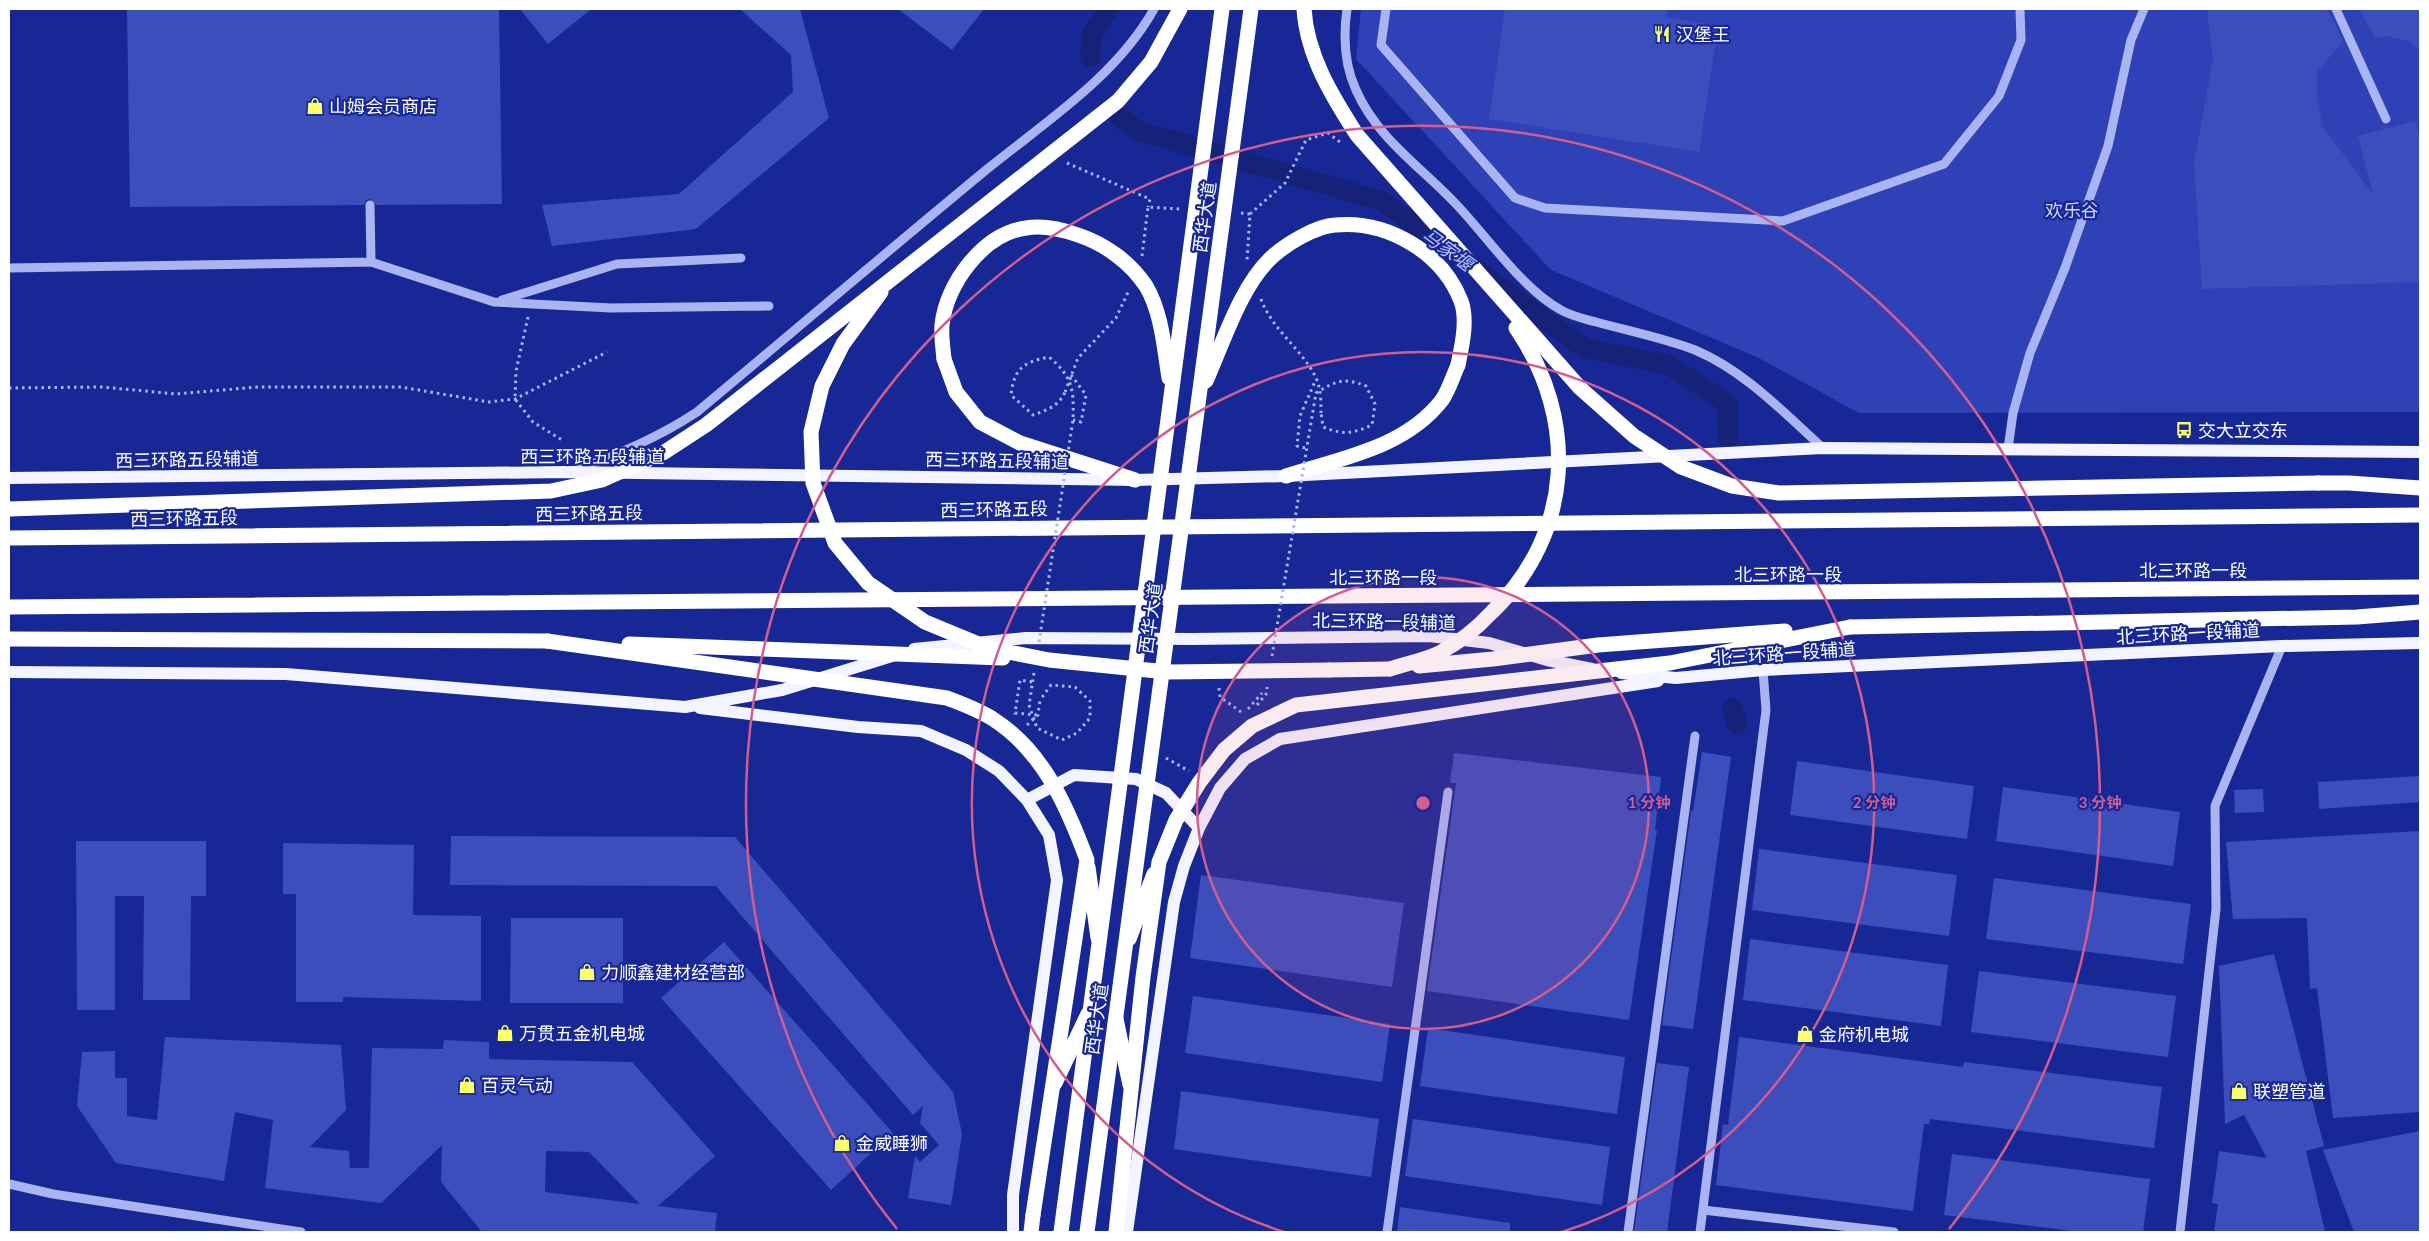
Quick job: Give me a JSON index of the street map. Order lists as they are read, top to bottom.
{
  "streets": {
    "highway": ["西华大道", "西三环路五段", "北三环路一段"],
    "main road": ["西三环路五段辅道", "北三环路一段辅道"]
  },
  "water": ["马家堰"],
  "parks": ["欢乐谷"],
  "places": {
    "restaurant": ["汉堡王"],
    "shop": [
      "山姆会员商店",
      "力顺鑫建材经营部",
      "万贯五金机电城",
      "金府机电城",
      "百灵气动",
      "联塑管道",
      "金威睡狮"
    ],
    "bus stop": ["交大立交东"]
  },
  "rings": ["1 分钟", "2 分钟", "3 分钟"]
}
